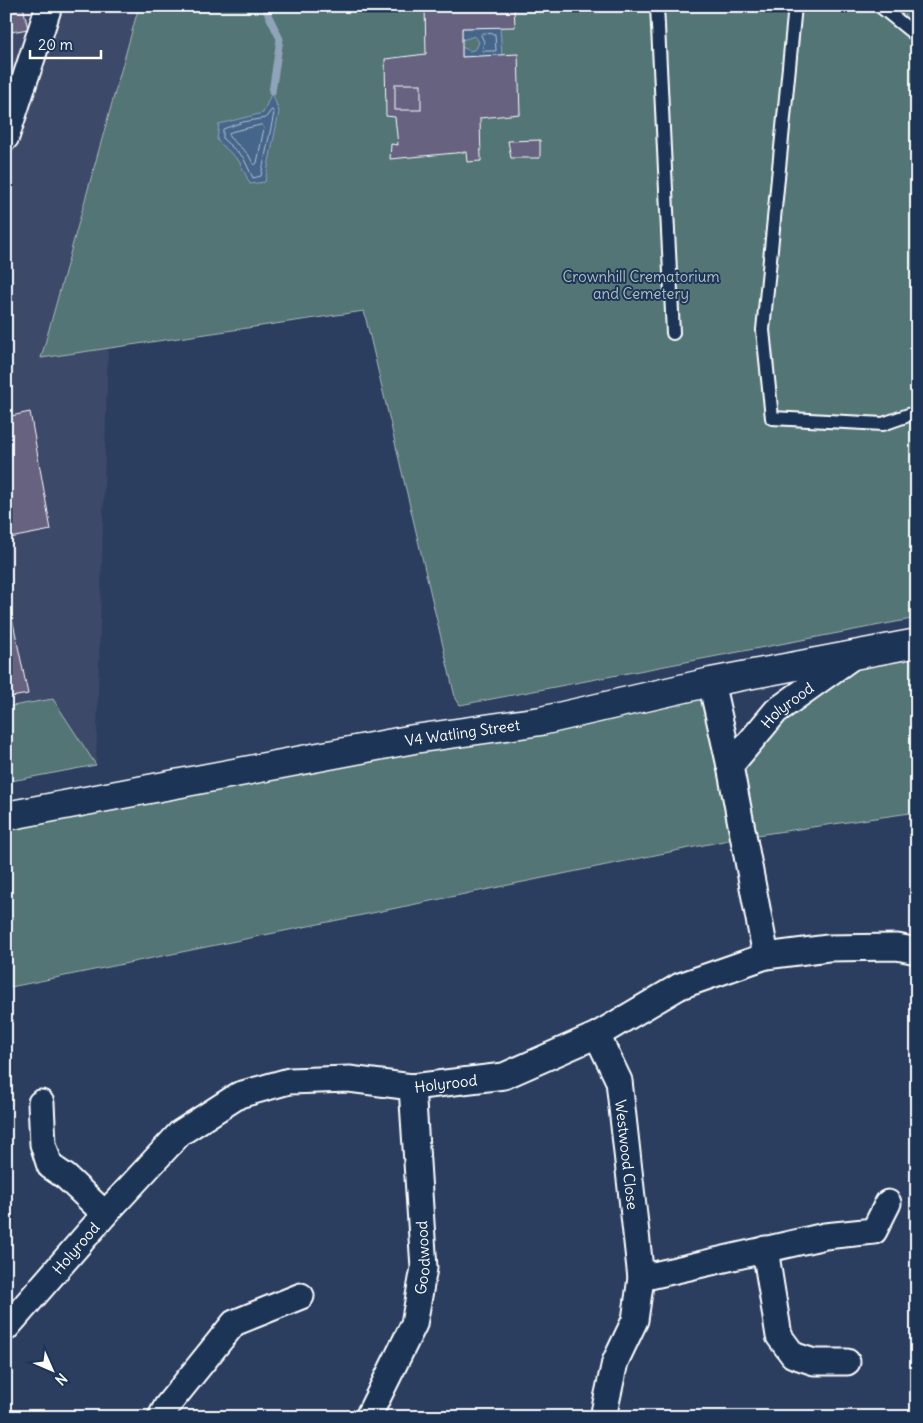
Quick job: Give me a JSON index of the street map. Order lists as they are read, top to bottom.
{
  "streets": {
    "street": [
      "Holyrood",
      "V4 Watling Street",
      "Westwood Close",
      "Goodwood"
    ]
  },
  "crossings": [
    ["Holyrood", "V4 Watling Street"],
    ["Holyrood", "Westwood Close"],
    ["Holyrood", "Goodwood"]
  ],
  "parks": ["Crownhill Crematorium and Cemetery"],
  "scale_bar": "20 m",
  "north": "bottom right"
}
